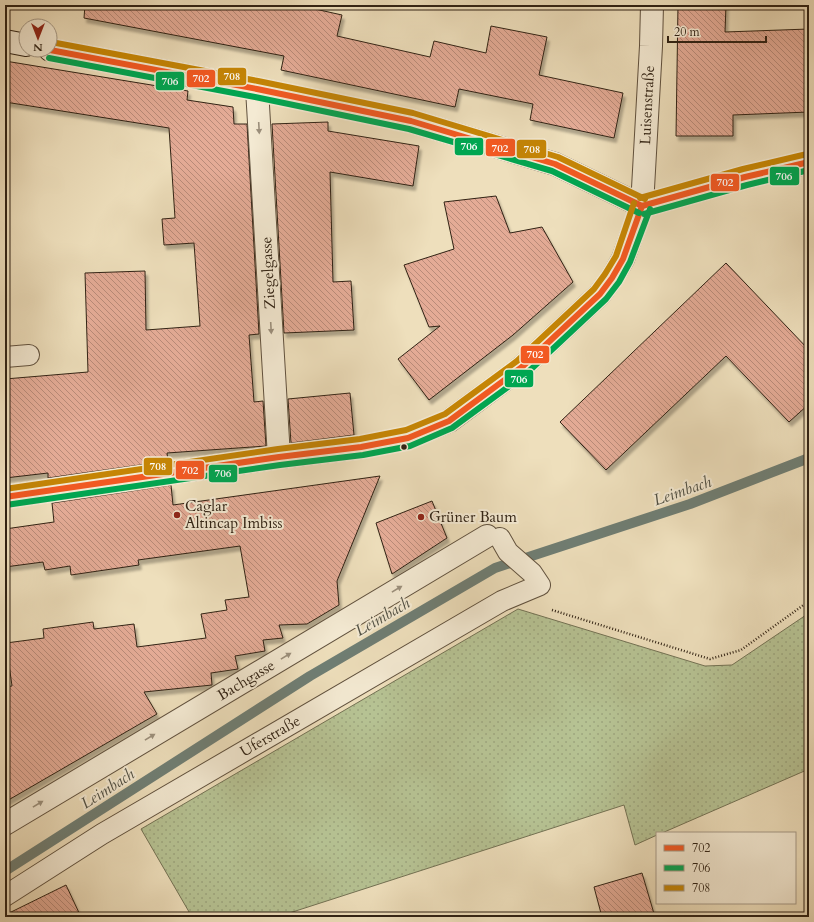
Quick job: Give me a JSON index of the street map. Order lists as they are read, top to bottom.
{
  "streets": {
    "street": ["Luisenstraße", "Ziegelgasse", "Bachgasse"],
    "lane": ["Uferstraße"]
  },
  "crossings": [
    ["Luisenstraße", "Ziegelgasse"]
  ],
  "one_way": ["Ziegelgasse", "Bachgasse"],
  "water": ["Leimbach"],
  "places": ["Caglar Altincap Imbiss", "Grüner Baum"],
  "lines": ["transit line 708", "transit line 702", "transit line 706"],
  "legend": ["702", "706", "708"],
  "scale_bar": "20 m",
  "north": "bottom"
}
